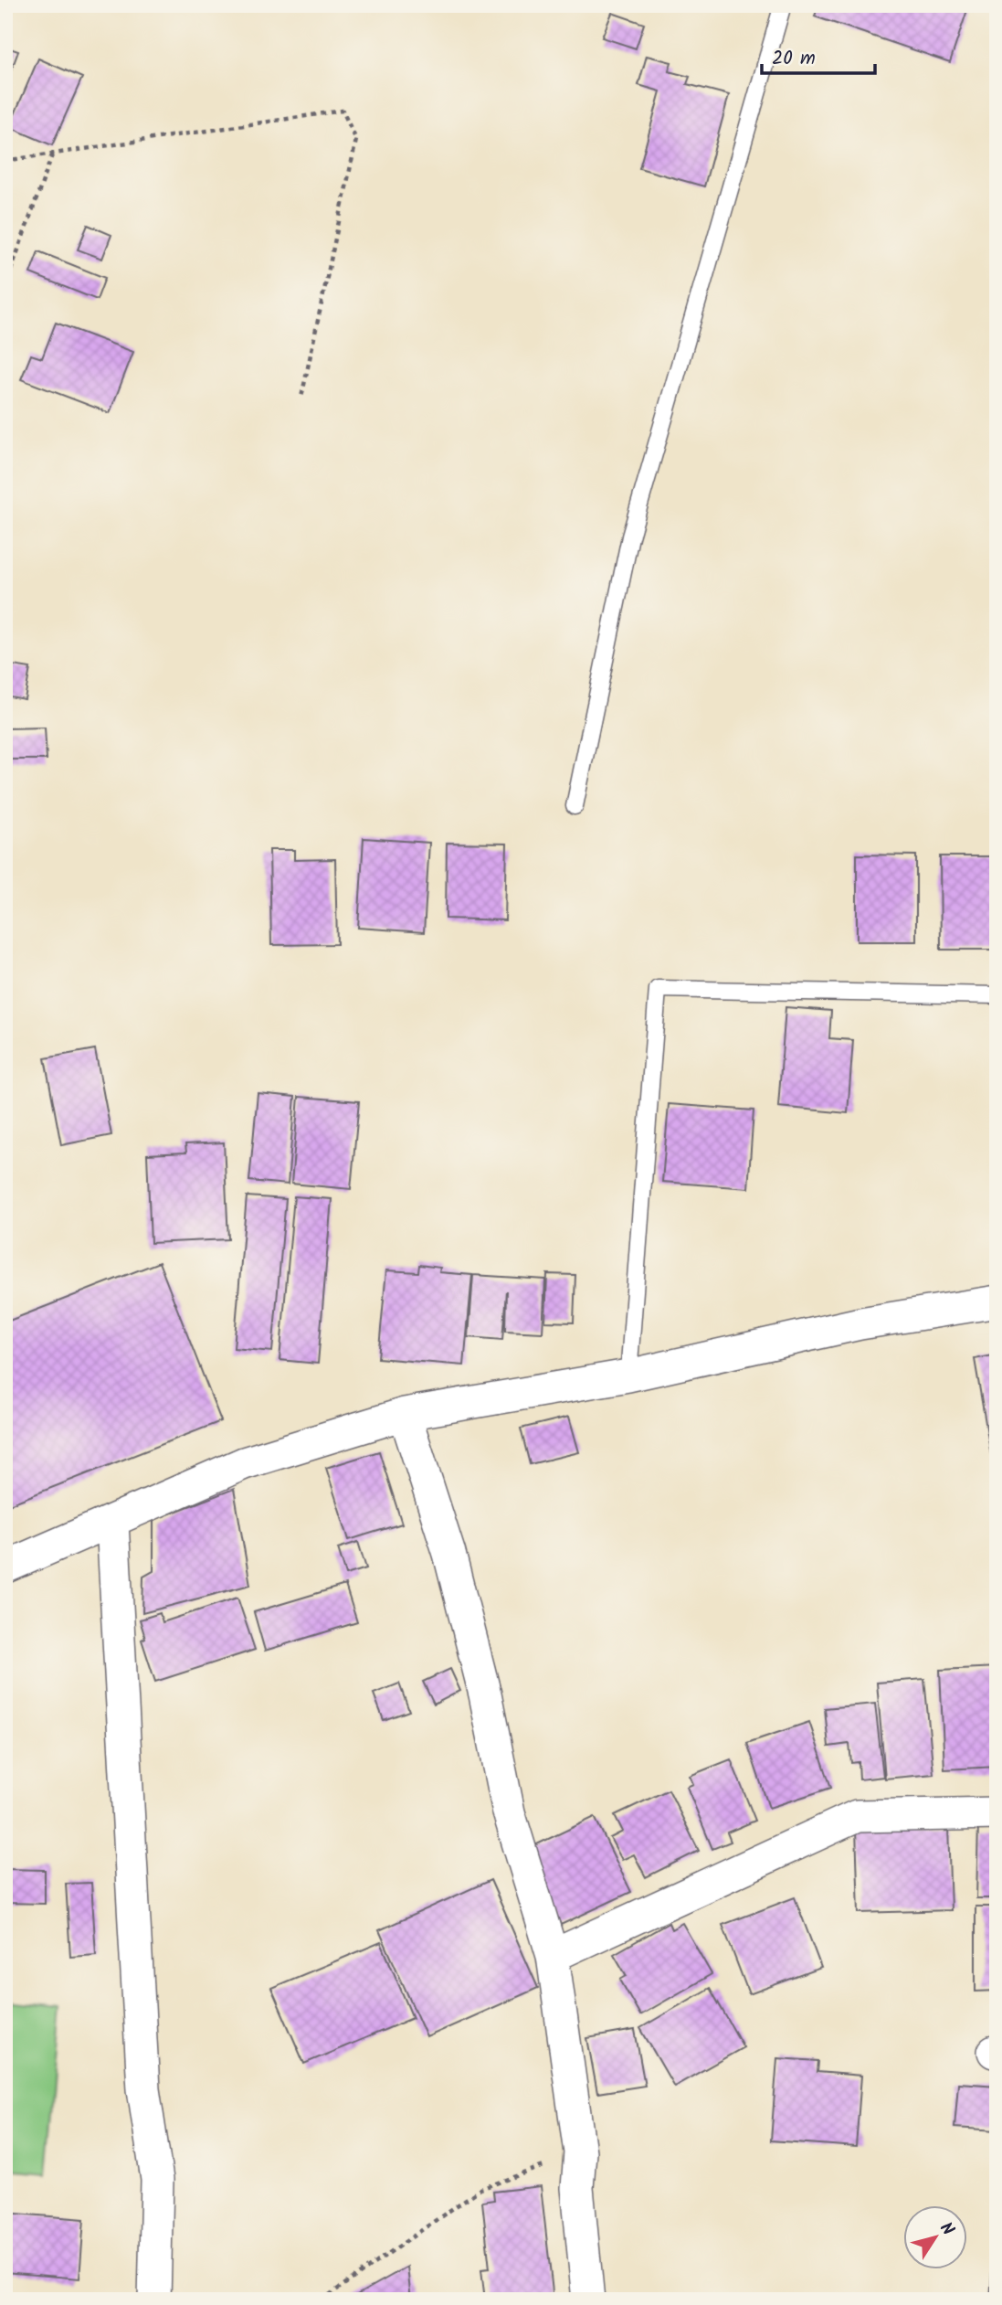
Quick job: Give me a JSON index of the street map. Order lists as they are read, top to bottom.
{
  "scale_bar": "20 m",
  "north": "top right"
}
